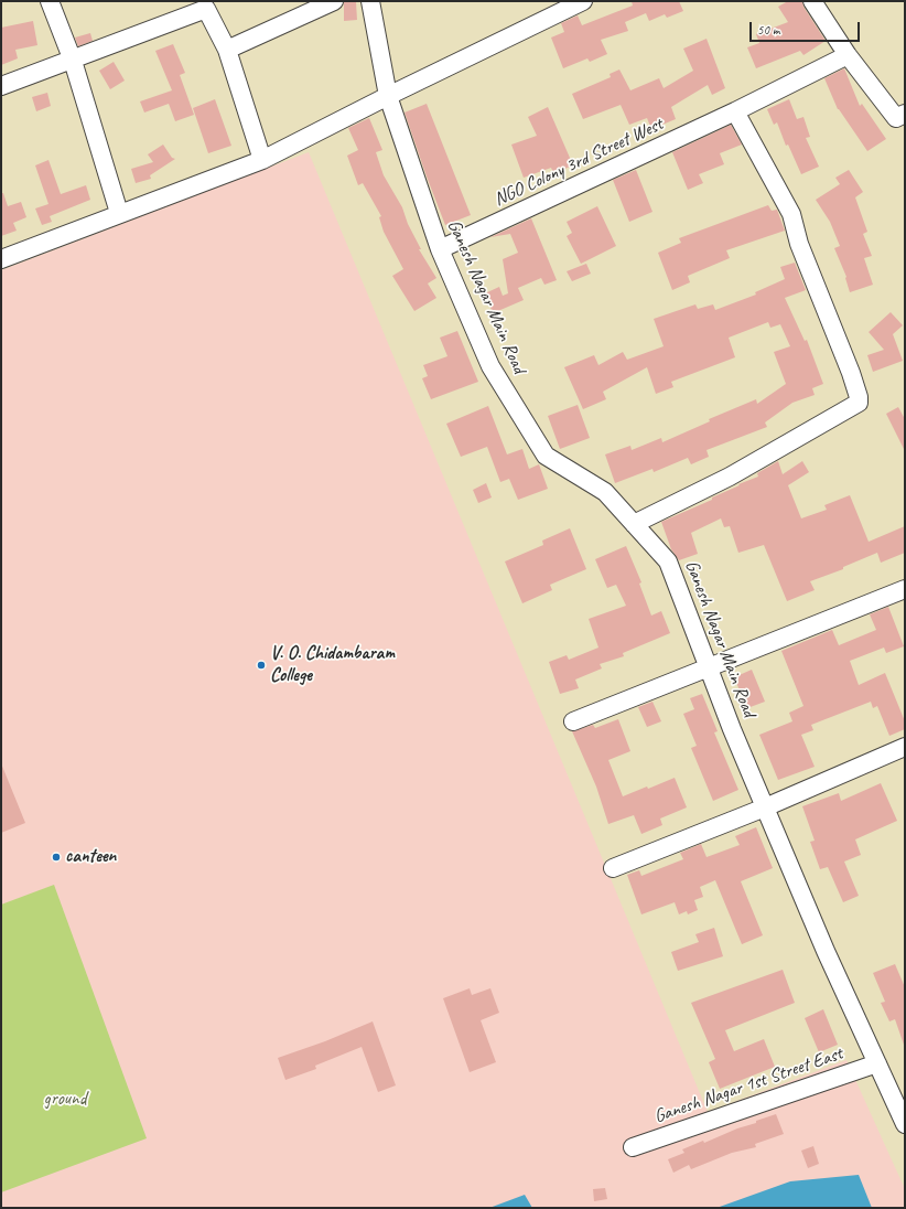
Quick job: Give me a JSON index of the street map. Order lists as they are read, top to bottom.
{
  "streets": {
    "street": ["NGO Colony 3rd Street West", "Ganesh Nagar Main Road", "Ganesh Nagar 1st Street East"]
  },
  "crossings": [
    ["NGO Colony 3rd Street West", "Ganesh Nagar Main Road"],
    ["Ganesh Nagar Main Road", "Ganesh Nagar 1st Street East"]
  ],
  "parks": ["ground"],
  "places": ["V. O. Chidambaram College", "canteen"],
  "scale_bar": "50 m"
}
